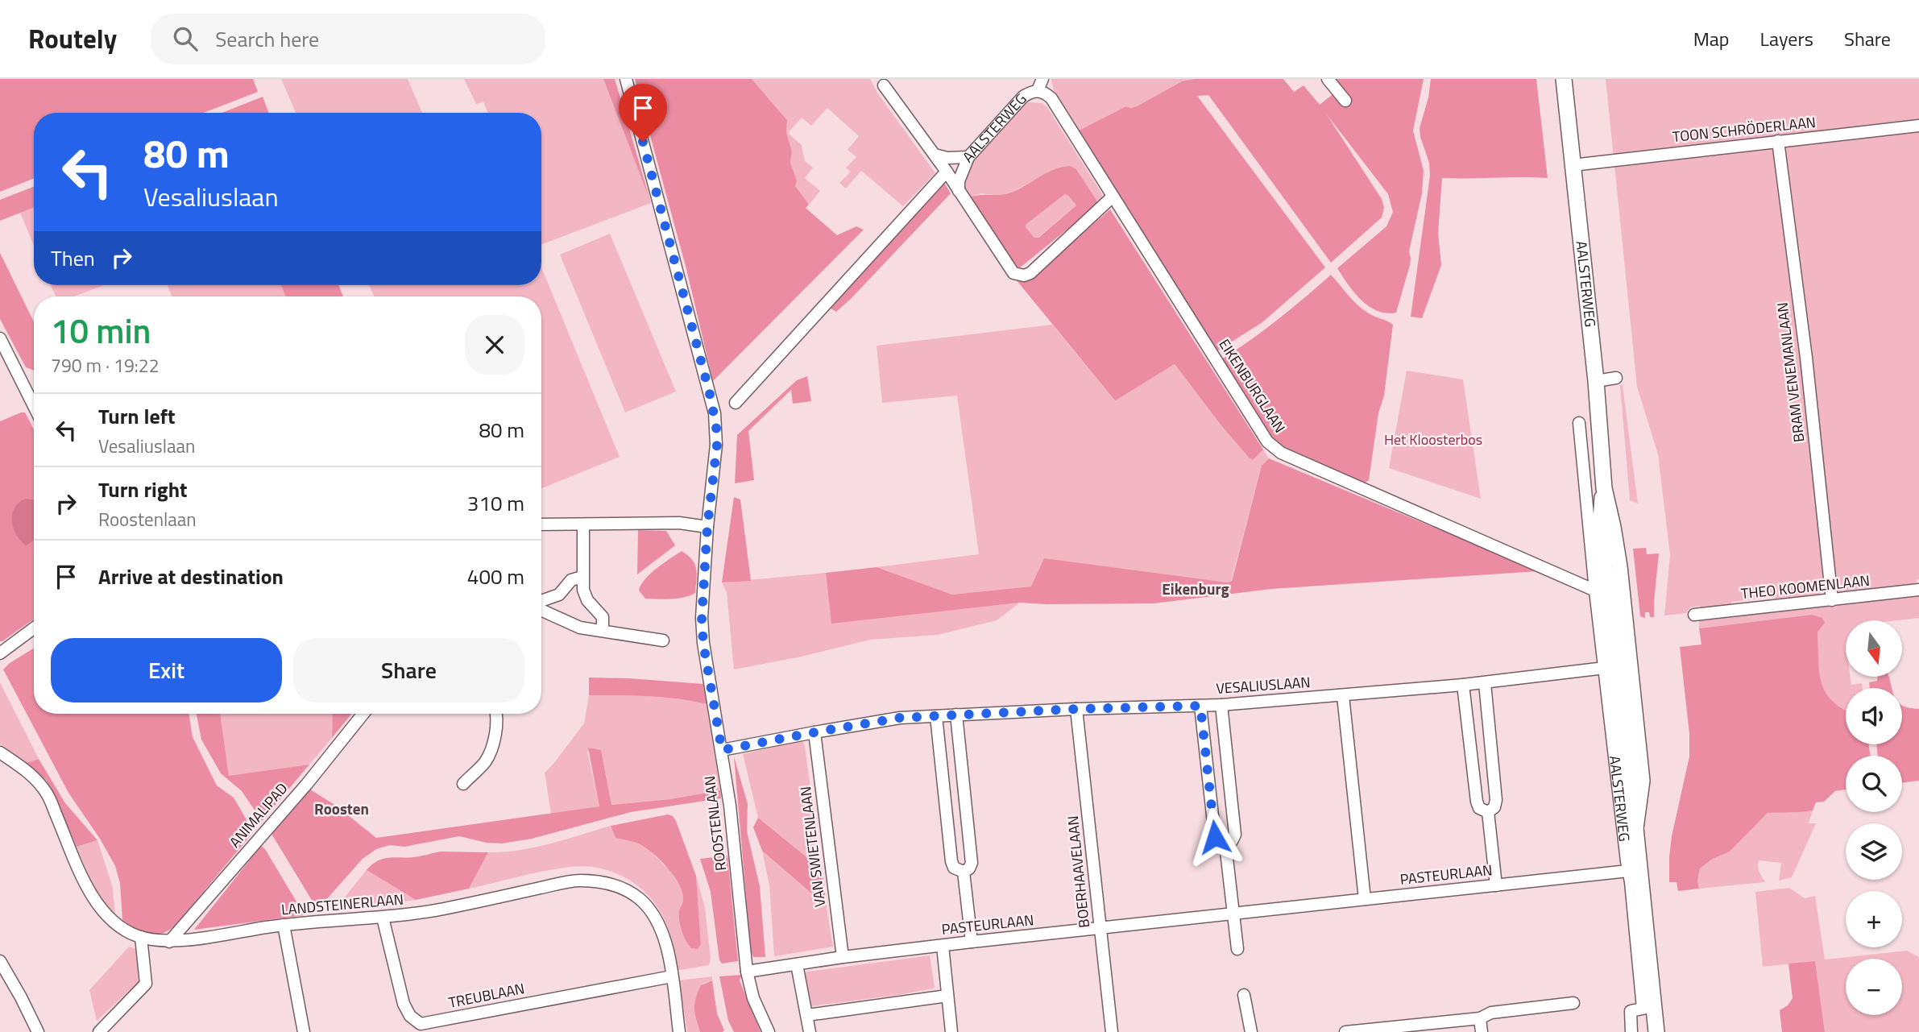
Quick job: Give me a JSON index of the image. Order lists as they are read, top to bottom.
{
  "streets": {
    "main road": ["AALSTERWEG"],
    "street": [
      "TOON SCHRÖDERLAAN",
      "BRAM VENEMANLAAN",
      "EIKENBURGLAAN",
      "THEO KOOMENLAAN",
      "VESALIUSLAAN",
      "ANIMALIPAD",
      "ROOSTENLAAN",
      "VAN SWIETENLAAN",
      "BOERHAAVELAAN",
      "PASTEURLAAN",
      "LANDSTEINERLAAN",
      "TREUBLAAN"
    ]
  },
  "crossings": [
    ["AALSTERWEG", "TOON SCHRÖDERLAAN"],
    ["AALSTERWEG", "EIKENBURGLAAN"],
    ["AALSTERWEG", "VESALIUSLAAN"],
    ["AALSTERWEG", "PASTEURLAAN"],
    ["TOON SCHRÖDERLAAN", "BRAM VENEMANLAAN"],
    ["BRAM VENEMANLAAN", "THEO KOOMENLAAN"],
    ["VESALIUSLAAN", "ROOSTENLAAN"],
    ["VESALIUSLAAN", "VAN SWIETENLAAN"],
    ["VESALIUSLAAN", "BOERHAAVELAAN"],
    ["ANIMALIPAD", "LANDSTEINERLAAN"],
    ["ROOSTENLAAN", "PASTEURLAAN"],
    ["VAN SWIETENLAAN", "PASTEURLAAN"],
    ["BOERHAAVELAAN", "PASTEURLAAN"],
    ["LANDSTEINERLAAN", "TREUBLAAN"]
  ],
  "districts": ["Eikenburg", "Roosten"],
  "parks": ["Het Kloosterbos"],
  "north": "bottom",
  "page": {
    "header": "Routely",
    "search": "Search here",
    "nav": ["Map", "Layers", "Share"],
    "turn": ["80 m", "Vesaliuslaan"],
    "then": "Then",
    "heading": ["10 min", "790 m · 19:22"],
    "list": [
      {
        "name": "Turn left",
        "note": "Vesaliuslaan",
        "value": "80 m"
      },
      {
        "name": "Turn right",
        "note": "Roostenlaan",
        "value": "310 m"
      },
      {
        "name": "Arrive at destination",
        "value": "400 m"
      }
    ],
    "map_buttons": ["+", "−"],
    "buttons": ["Exit", "Share"]
  }
}
